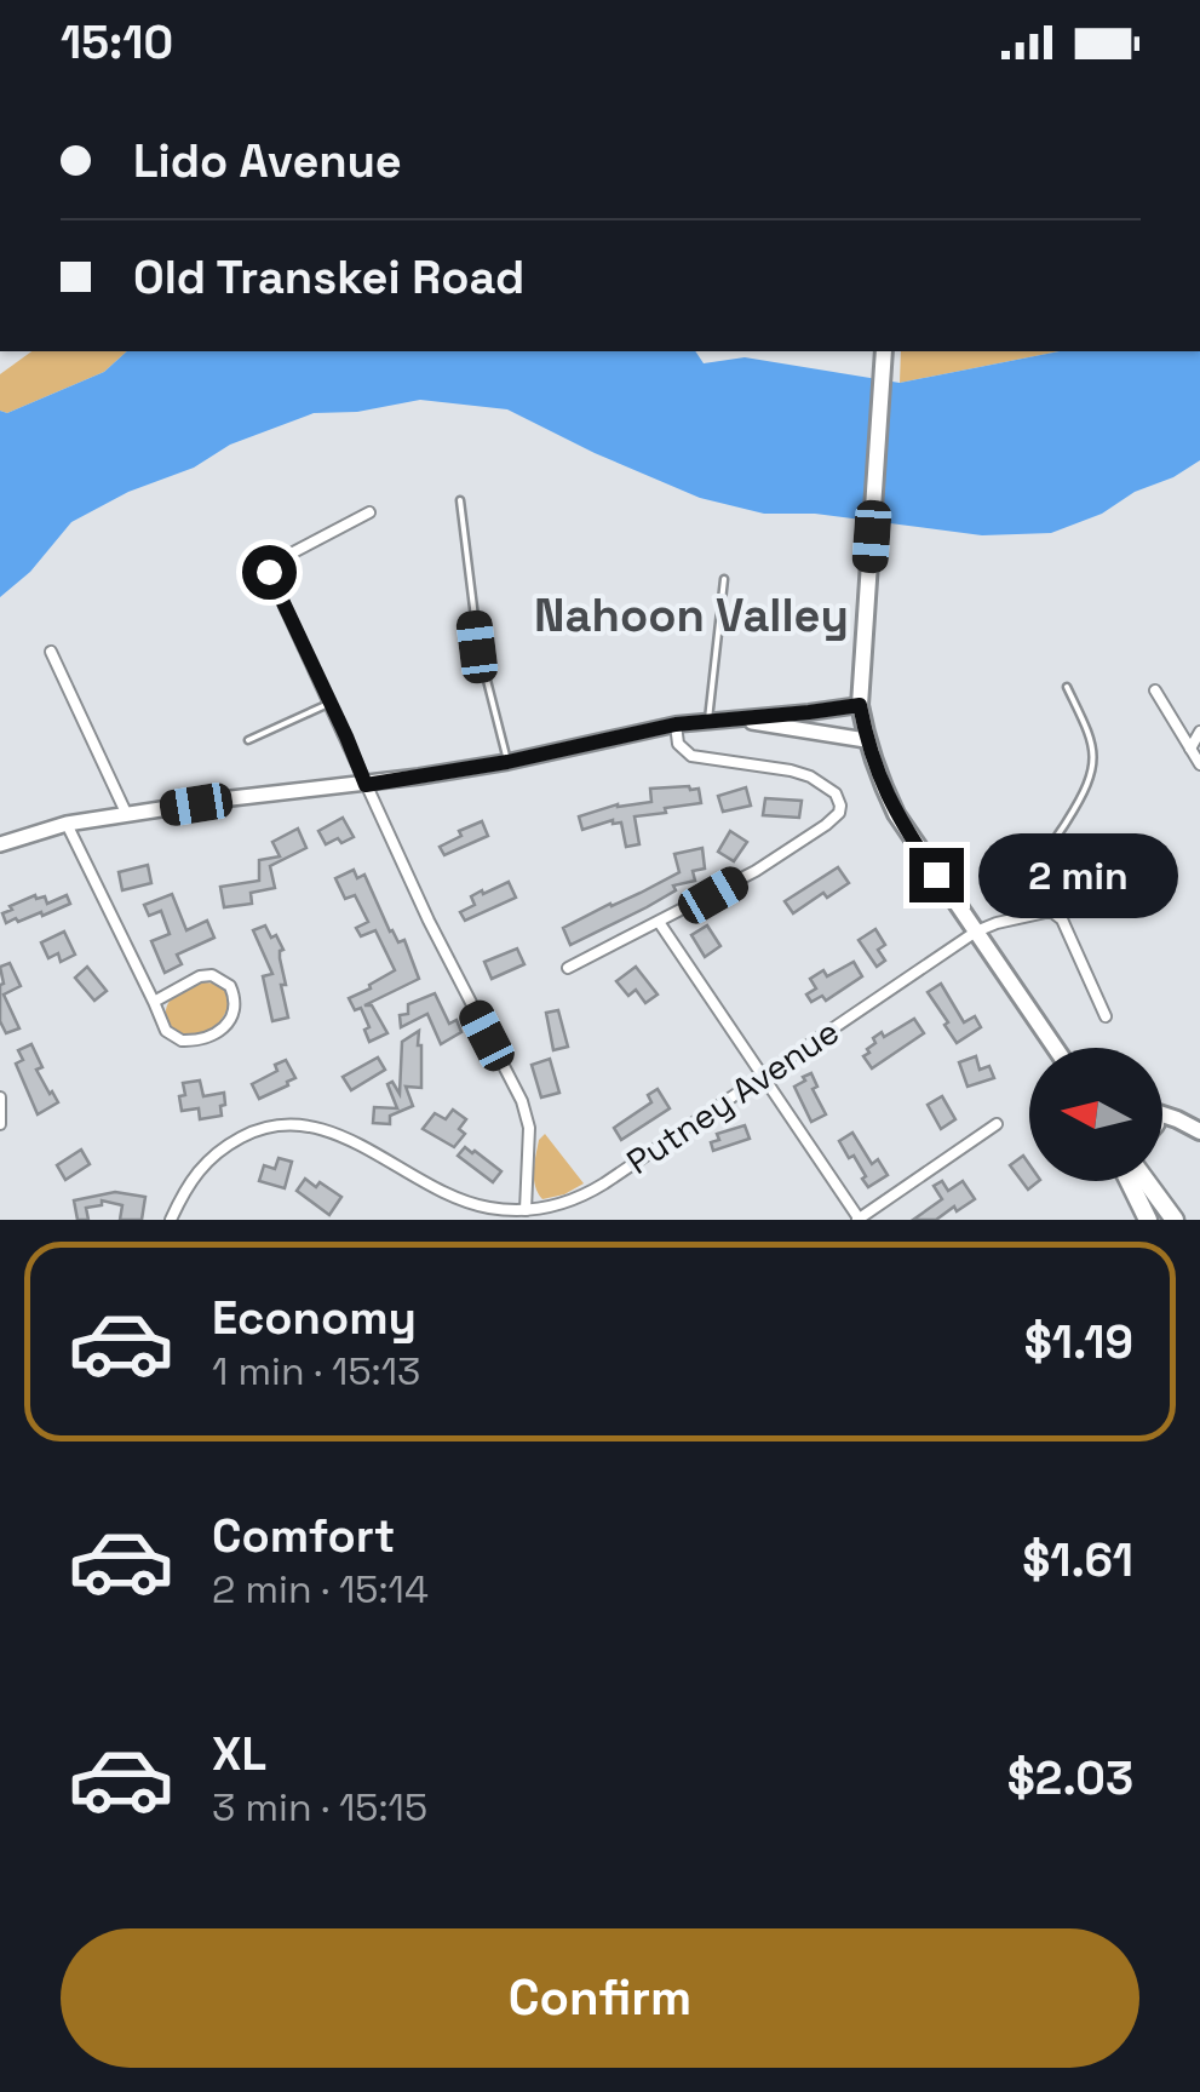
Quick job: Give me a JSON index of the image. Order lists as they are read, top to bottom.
{
  "streets": {
    "street": ["Putney Avenue"]
  },
  "districts": ["Nahoon Valley"],
  "north": "left",
  "page": {
    "status": "15:10",
    "banner": ["Lido Avenue", "Old Transkei Road"],
    "bubble": "2 min",
    "list": [
      {
        "name": "Economy",
        "note": "1 min · 15:13",
        "value": "$1.19"
      },
      {
        "name": "Comfort",
        "note": "2 min · 15:14",
        "value": "$1.61"
      },
      {
        "name": "XL",
        "note": "3 min · 15:15",
        "value": "$2.03"
      }
    ],
    "buttons": "Confirm"
  }
}
